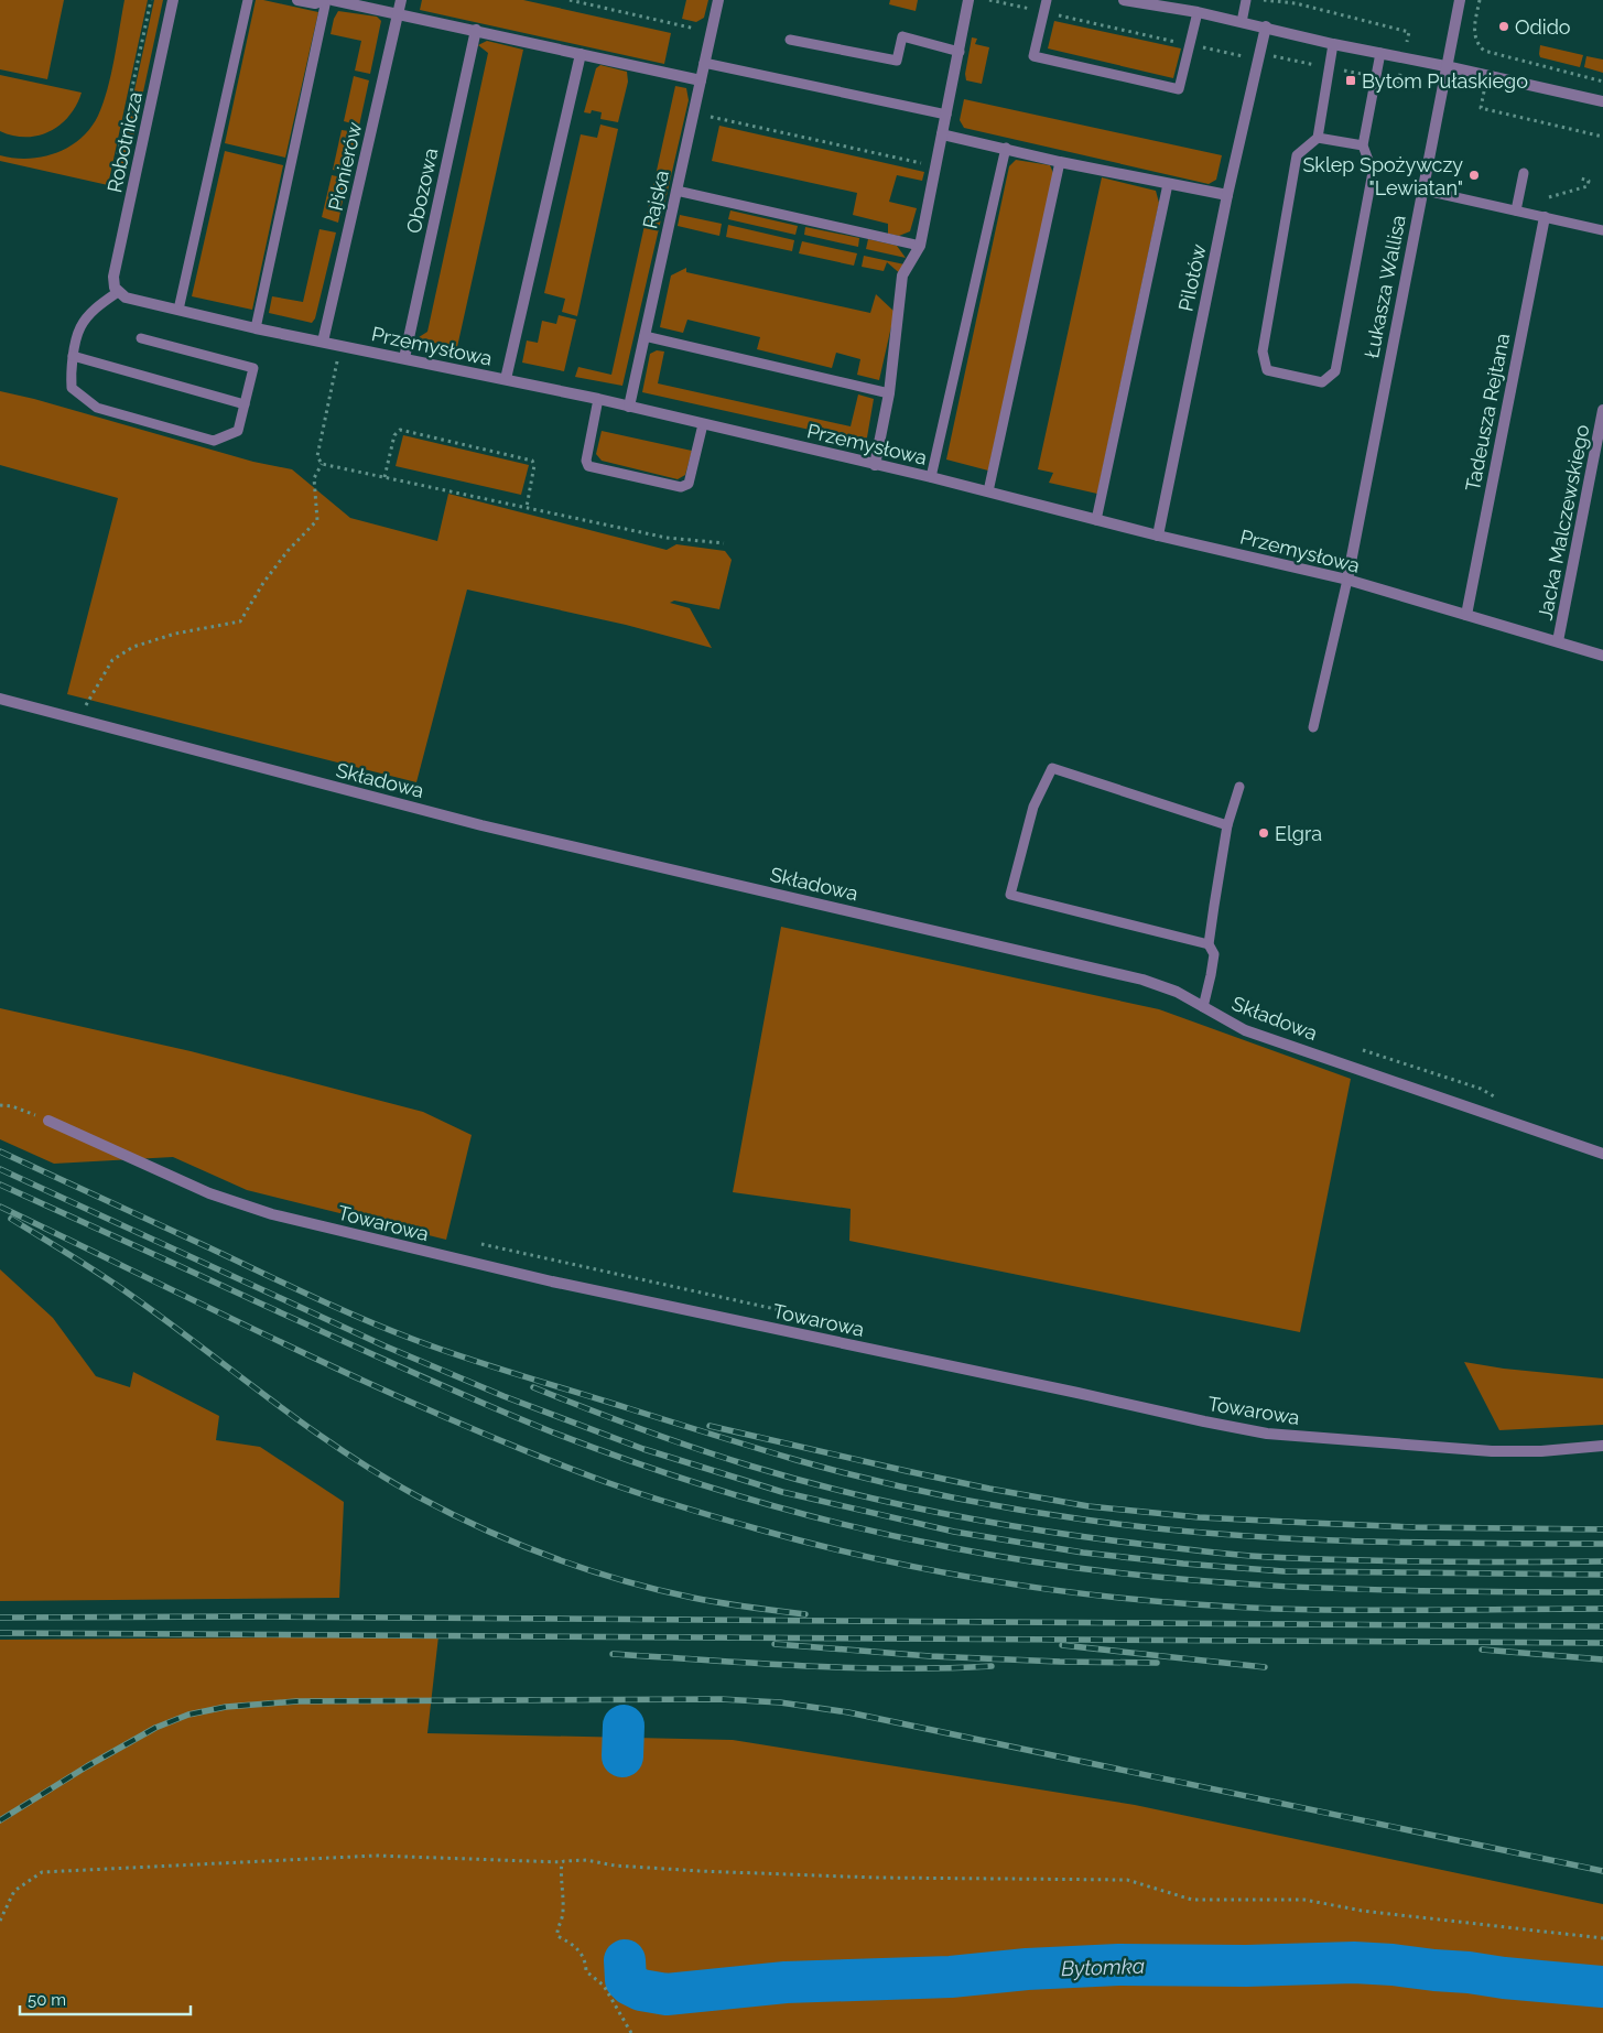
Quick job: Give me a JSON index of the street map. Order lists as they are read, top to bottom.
{
  "streets": {
    "street": [
      "Robotnicza",
      "Pionierów",
      "Obozowa",
      "Rajska",
      "Pilotów",
      "Łukasza Wallisa",
      "Przemysłowa",
      "Tadeusza Rejtana",
      "Jacka Malczewskiego",
      "Składowa",
      "Towarowa"
    ]
  },
  "crossings": [
    ["Robotnicza", "Przemysłowa"],
    ["Pionierów", "Przemysłowa"],
    ["Obozowa", "Przemysłowa"],
    ["Rajska", "Przemysłowa"],
    ["Pilotów", "Przemysłowa"],
    ["Łukasza Wallisa", "Przemysłowa"],
    ["Przemysłowa", "Tadeusza Rejtana"],
    ["Przemysłowa", "Jacka Malczewskiego"]
  ],
  "water": ["Bytomka"],
  "places": {
    "other": ["Odido", "Sklep Spożywczy \"Lewiatan\"", "Elgra"],
    "transit": ["Bytom Pułaskiego"]
  },
  "scale_bar": "50 m"
}
